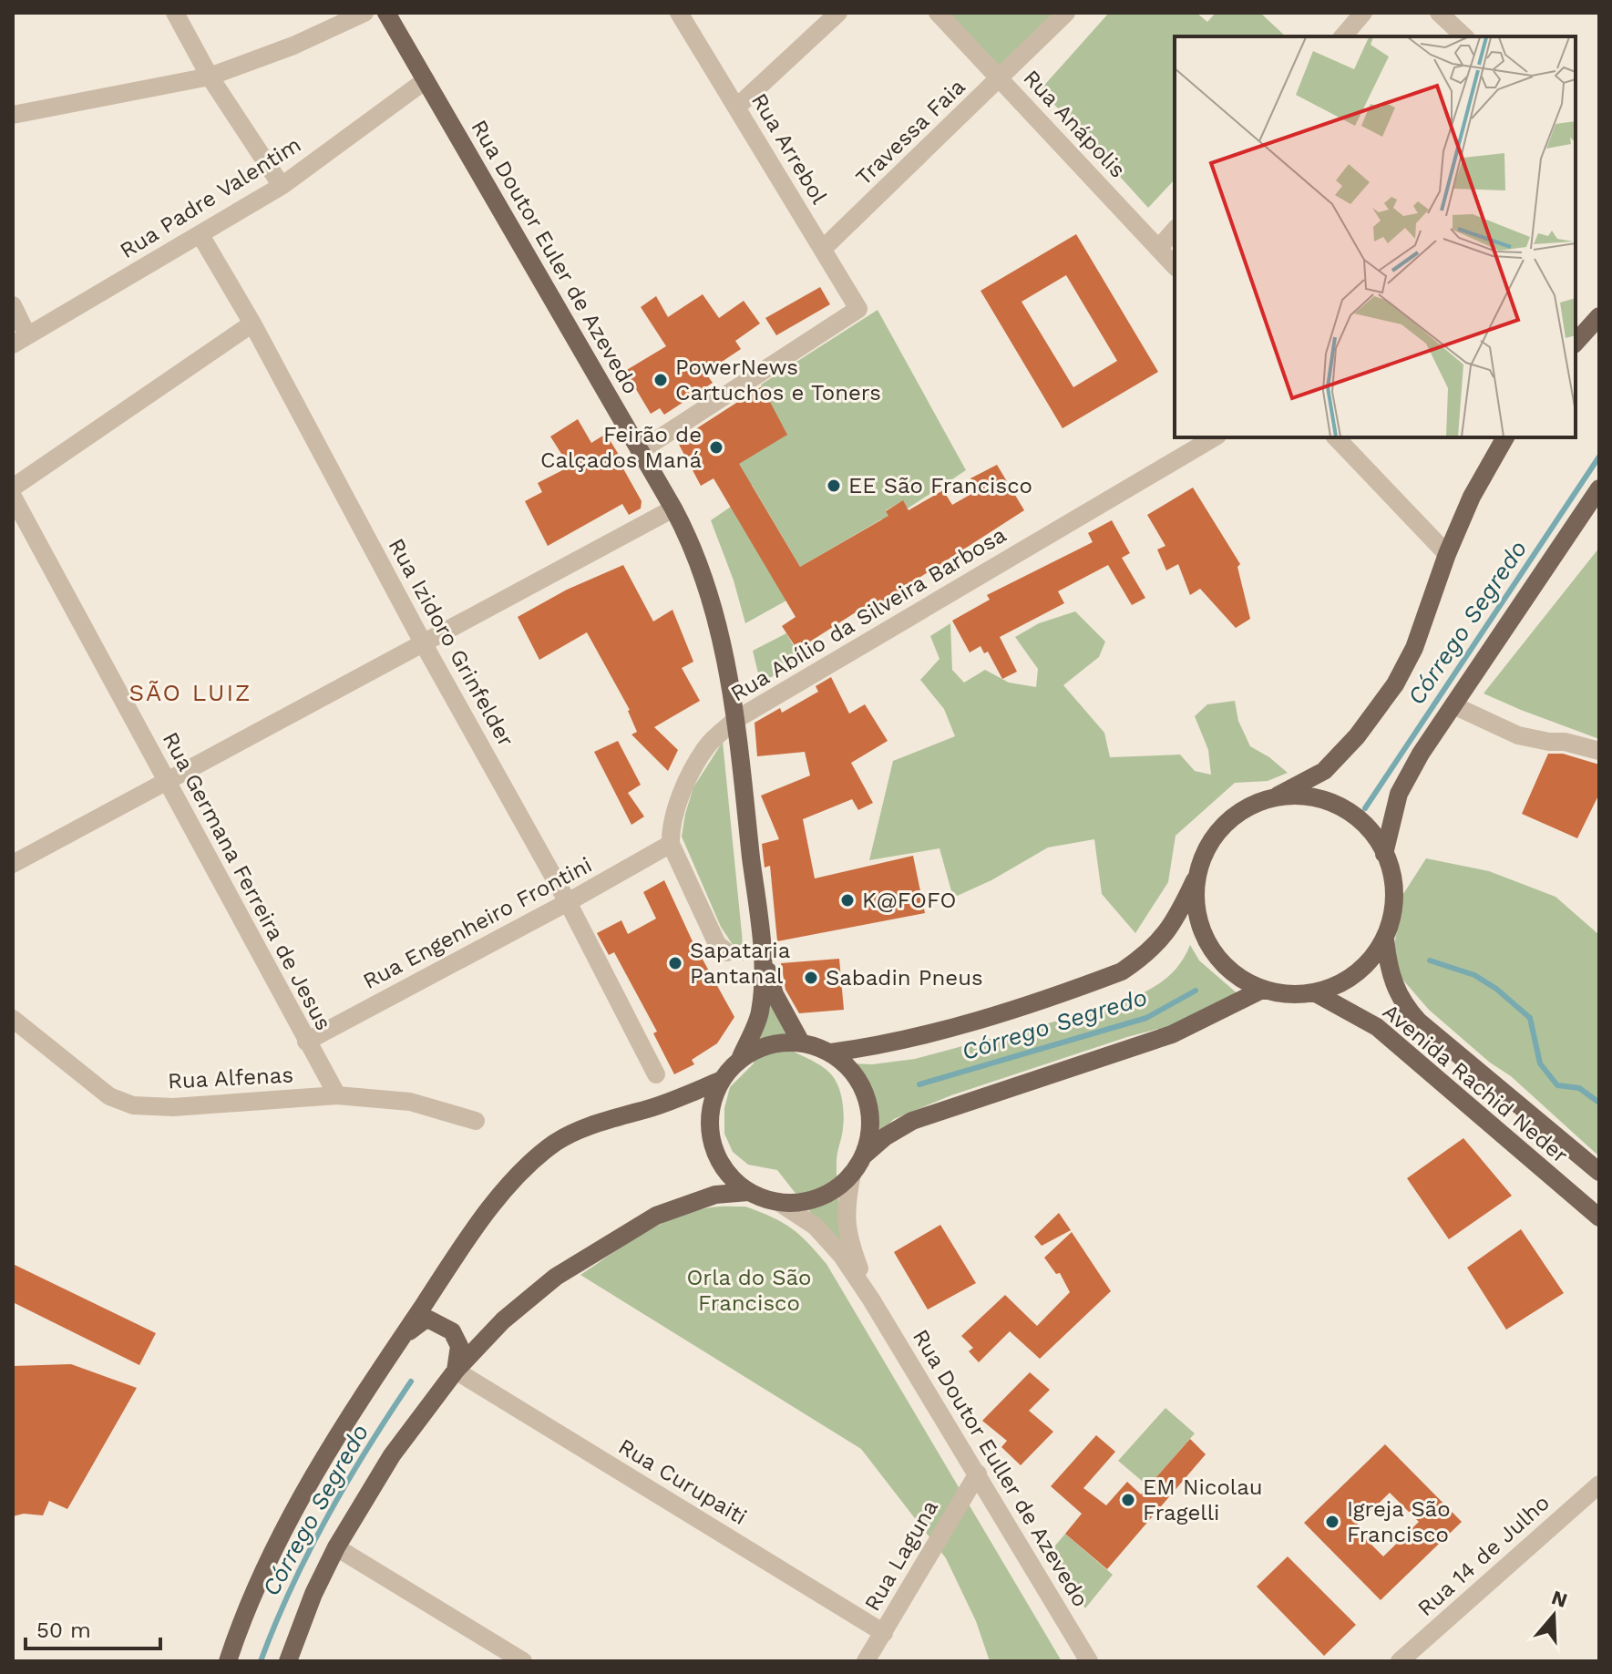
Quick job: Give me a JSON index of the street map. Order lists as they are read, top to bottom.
{
  "streets": {
    "main road": ["Rua Doutor Euler de Azevedo", "Avenida Rachid Neder"],
    "street": [
      "Rua Anápolis",
      "Travessa Faia",
      "Rua Arrebol",
      "Rua Padre Valentim",
      "Rua Abílio da Silveira Barbosa",
      "Rua Izidoro Grinfelder",
      "Rua Germana Ferreira de Jesus",
      "Rua Engenheiro Frontini",
      "Rua Alfenas",
      "Rua Doutor Euller de Azevedo",
      "Rua Curupaiti",
      "Rua Laguna",
      "Rua 14 de Julho"
    ]
  },
  "crossings": [
    ["Rua Anápolis", "Travessa Faia"],
    ["Travessa Faia", "Rua Arrebol"],
    ["Rua Arrebol", "Rua Doutor Euler de Azevedo"],
    ["Rua Padre Valentim", "Rua Doutor Euler de Azevedo"],
    ["Rua Padre Valentim", "Rua Izidoro Grinfelder"],
    ["Rua Doutor Euler de Azevedo", "Rua Abílio da Silveira Barbosa"],
    ["Rua Abílio da Silveira Barbosa", "Rua Engenheiro Frontini"],
    ["Rua Izidoro Grinfelder", "Rua Engenheiro Frontini"],
    ["Rua Germana Ferreira de Jesus", "Rua Engenheiro Frontini"],
    ["Rua Germana Ferreira de Jesus", "Rua Alfenas"],
    ["Rua Doutor Euller de Azevedo", "Rua Laguna"],
    ["Rua Curupaiti", "Rua Laguna"]
  ],
  "districts": ["SÃO LUIZ"],
  "water": ["Córrego Segredo"],
  "parks": ["Orla do São Francisco"],
  "places": [
    "PowerNews Cartuchos e Toners",
    "Feirão de Calçados Maná",
    "EE São Francisco",
    "K@FOFO",
    "Sapataria Pantanal",
    "Sabadin Pneus",
    "EM Nicolau Fragelli",
    "Igreja São Francisco"
  ],
  "scale_bar": "50 m",
  "north": "top"
}
